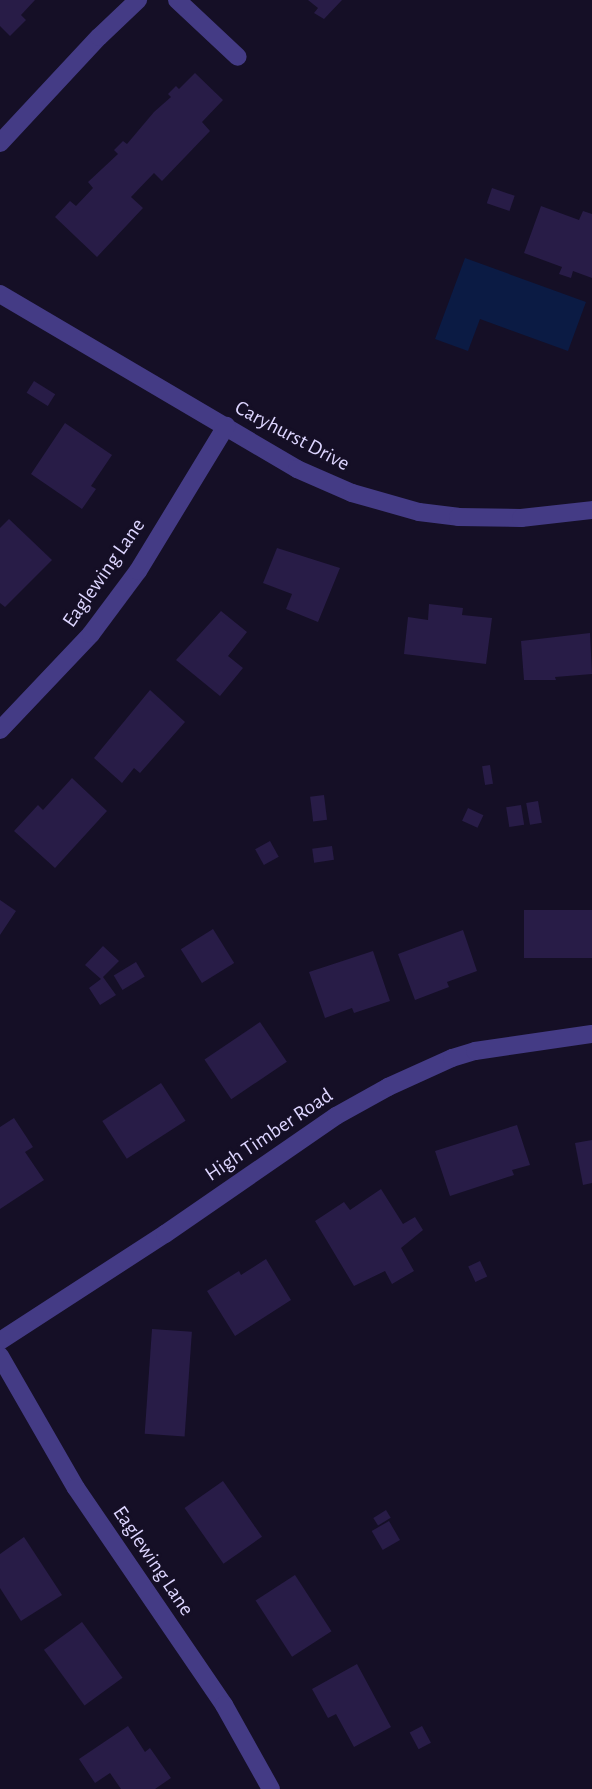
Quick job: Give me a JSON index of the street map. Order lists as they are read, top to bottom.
{
  "streets": {
    "street": ["Caryhurst Drive", "Eaglewing Lane", "High Timber Road"]
  },
  "crossings": [
    ["Caryhurst Drive", "Eaglewing Lane"]
  ]
}
